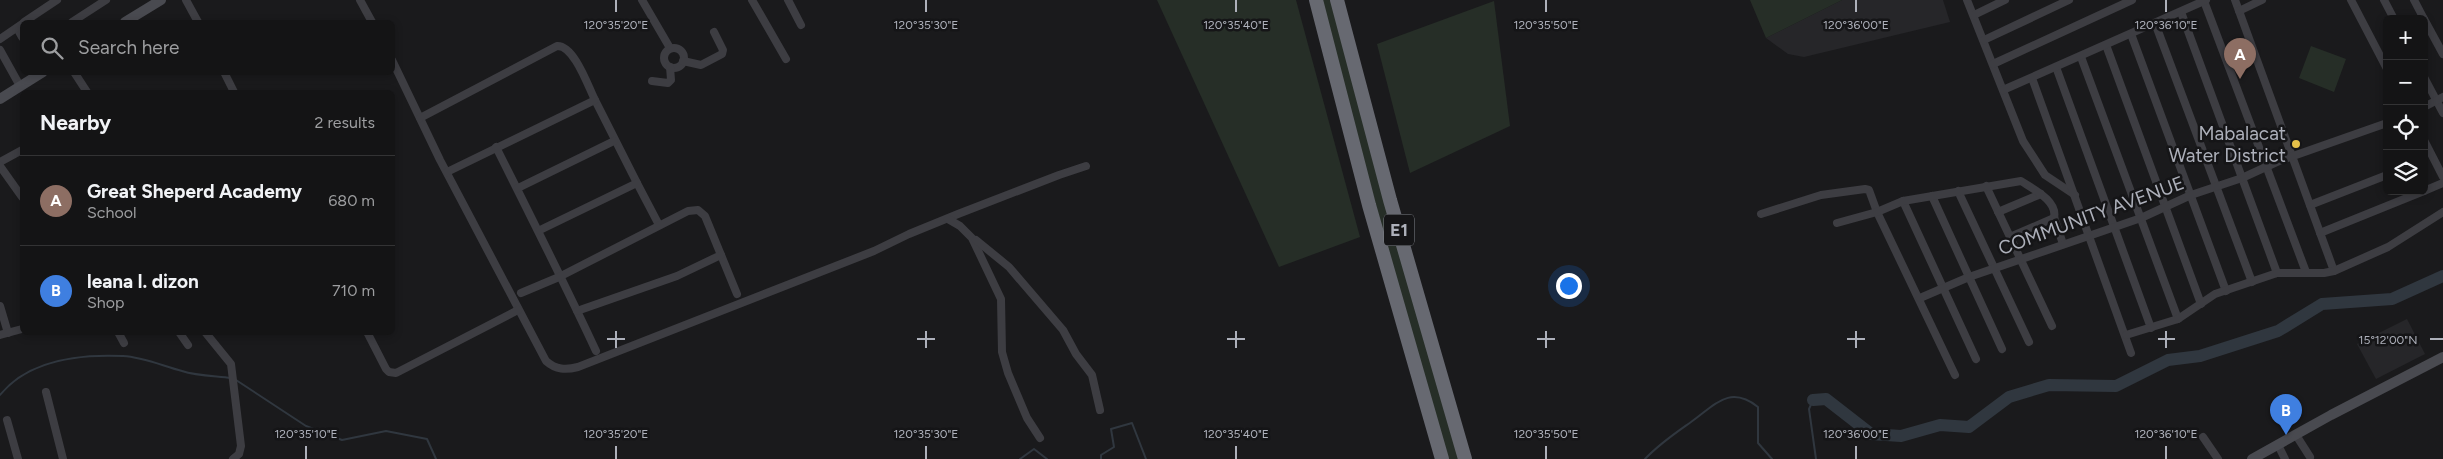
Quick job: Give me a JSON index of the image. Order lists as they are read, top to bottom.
{
  "streets": {
    "highway": ["E1"],
    "street": ["COMMUNITY AVENUE"]
  },
  "places": ["Mabalacat Water District"],
  "page": {
    "map_buttons": ["+", "−"],
    "search": "Search here",
    "pins": ["A", "B"],
    "heading": ["Nearby", "2 results"],
    "list": [
      {
        "mark": "A",
        "name": "Great Sheperd Academy",
        "note": "School",
        "value": "680 m"
      },
      {
        "mark": "B",
        "name": "leana l. dizon",
        "note": "Shop",
        "value": "710 m"
      }
    ]
  },
  "coordinates": [
    "120°35'20\"E",
    "120°35'30\"E",
    "120°35'40\"E",
    "120°35'50\"E",
    "120°36'00\"E",
    "120°36'10\"E",
    "15°12'00\"N",
    "120°35'10\"E"
  ]
}
